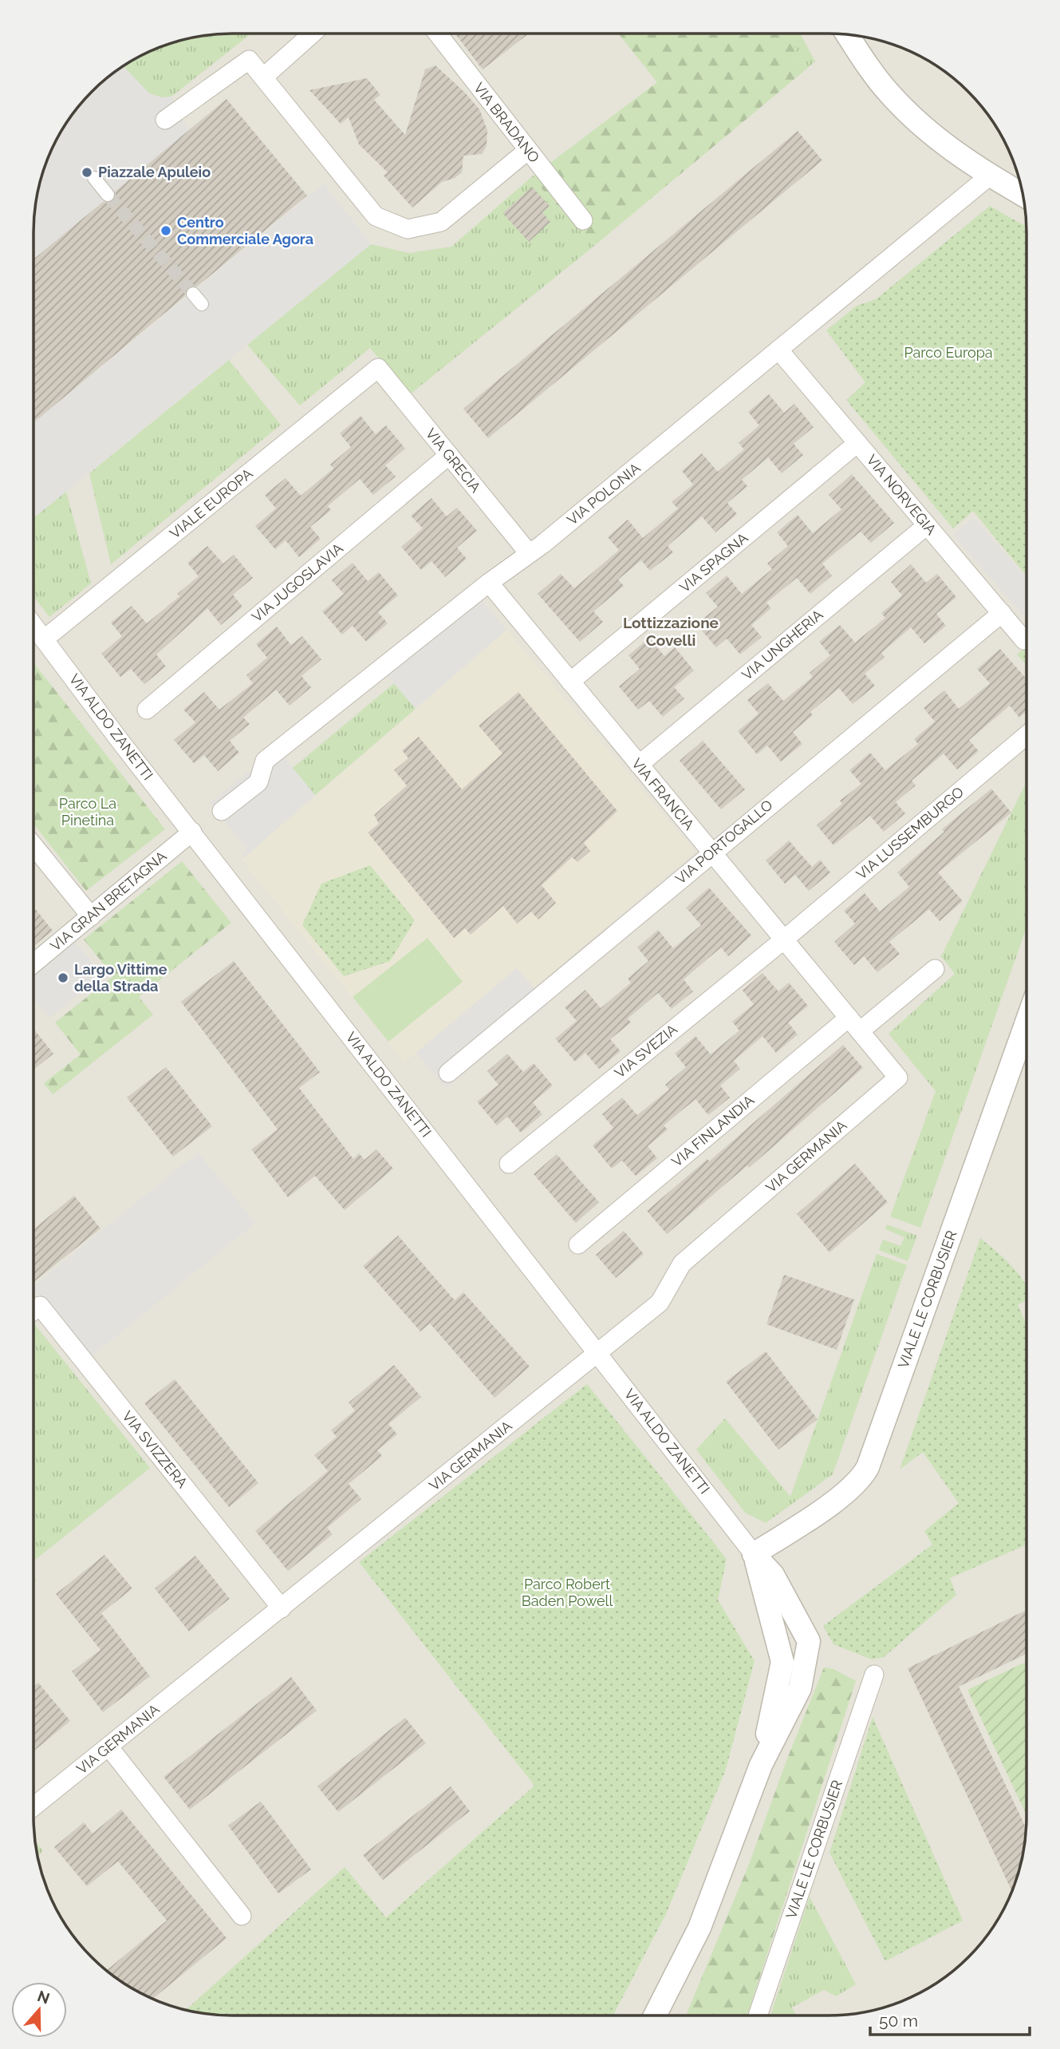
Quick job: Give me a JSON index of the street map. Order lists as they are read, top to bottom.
{
  "streets": {
    "street": [
      "VIA BRADANO",
      "VIA GRECIA",
      "VIA POLONIA",
      "VIA NORVEGIA",
      "VIALE EUROPA",
      "VIA SPAGNA",
      "VIA JUGOSLAVIA",
      "VIA UNGHERIA",
      "VIA ALDO ZANETTI",
      "VIA FRANCIA",
      "VIA LUSSEMBURGO",
      "VIA PORTOGALLO",
      "VIA GRAN BRETAGNA",
      "VIA SVEZIA",
      "VIA FINLANDIA",
      "VIA GERMANIA",
      "VIALE LE CORBUSIER",
      "VIA SVIZZERA"
    ]
  },
  "crossings": [
    ["VIA GRECIA", "VIA POLONIA"],
    ["VIA GRECIA", "VIALE EUROPA"],
    ["VIA GRECIA", "VIA JUGOSLAVIA"],
    ["VIA POLONIA", "VIA NORVEGIA"],
    ["VIA POLONIA", "VIA FRANCIA"],
    ["VIA NORVEGIA", "VIA SPAGNA"],
    ["VIA NORVEGIA", "VIA UNGHERIA"],
    ["VIA NORVEGIA", "VIA PORTOGALLO"],
    ["VIALE EUROPA", "VIA ALDO ZANETTI"],
    ["VIA SPAGNA", "VIA FRANCIA"],
    ["VIA UNGHERIA", "VIA FRANCIA"],
    ["VIA ALDO ZANETTI", "VIA GRAN BRETAGNA"],
    ["VIA ALDO ZANETTI", "VIA GERMANIA"],
    ["VIA ALDO ZANETTI", "VIALE LE CORBUSIER"],
    ["VIA FRANCIA", "VIA LUSSEMBURGO"],
    ["VIA FRANCIA", "VIA PORTOGALLO"],
    ["VIA FRANCIA", "VIA SVEZIA"],
    ["VIA FRANCIA", "VIA FINLANDIA"],
    ["VIA FRANCIA", "VIA GERMANIA"],
    ["VIA LUSSEMBURGO", "VIA SVEZIA"],
    ["VIA GERMANIA", "VIA SVIZZERA"]
  ],
  "districts": ["Lottizzazione Covelli"],
  "parks": ["Parco Europa", "Parco La Pinetina", "Parco Robert Baden Powell"],
  "places": ["Piazzale Apuleio", "Centro Commerciale Agora", "Largo Vittime della Strada"],
  "scale_bar": "50 m",
  "north": "top"
}
